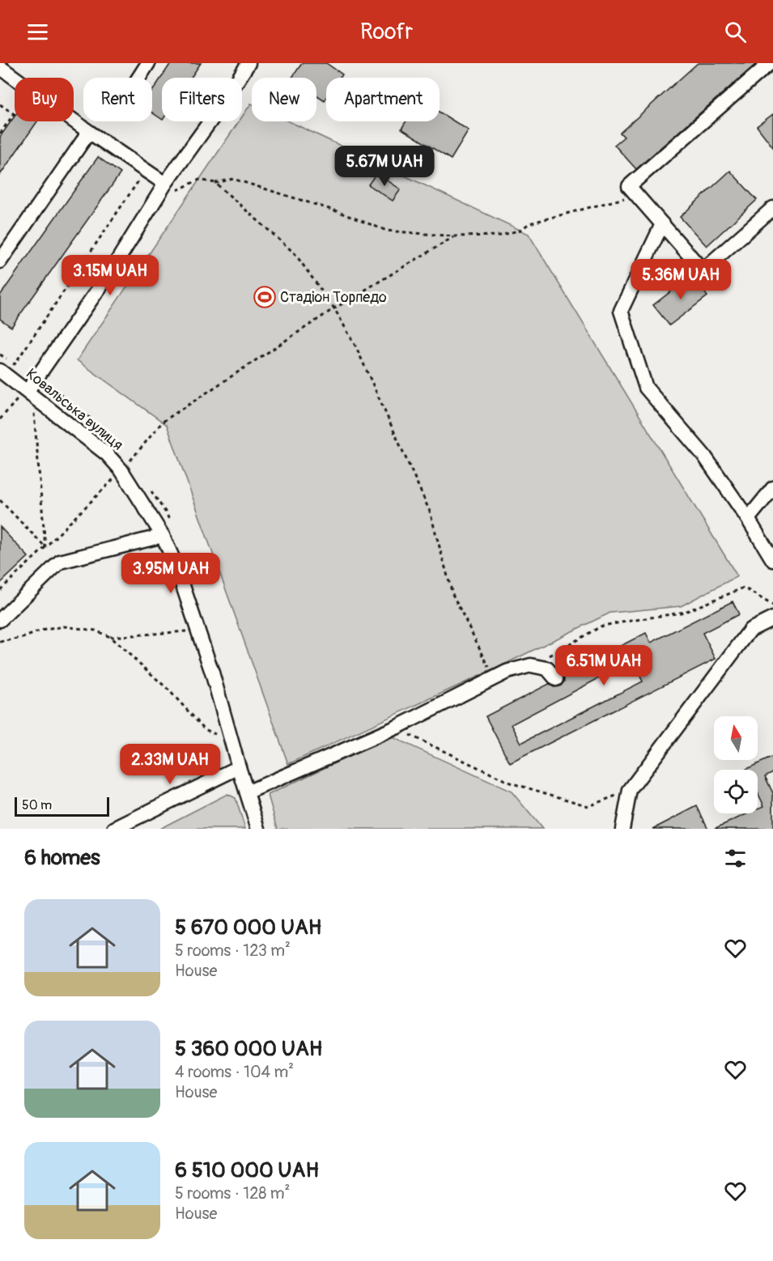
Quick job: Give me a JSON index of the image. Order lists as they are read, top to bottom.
{
  "streets": {
    "street": ["Ковальська вулиця"]
  },
  "places": {
    "sports": ["Стадіон Торпедо"]
  },
  "scale_bar": "50 m",
  "north": "top",
  "page": {
    "header": "Roofr",
    "chip": [
      "Buy",
      "Rent",
      "Filters",
      "New",
      "Apartment"
    ],
    "price": [
      "5.67M UAH",
      "3.15M UAH",
      "5.36M UAH",
      "3.95M UAH",
      "6.51M UAH",
      "2.33M UAH"
    ],
    "scale": "50 m",
    "heading": "6 homes",
    "list": [
      {
        "name": "5 670 000 UAH",
        "note": "5 rooms · 123 m² · House"
      },
      {
        "name": "5 360 000 UAH",
        "note": "4 rooms · 104 m² · House"
      },
      {
        "name": "6 510 000 UAH",
        "note": "5 rooms · 128 m² · House"
      }
    ]
  }
}
